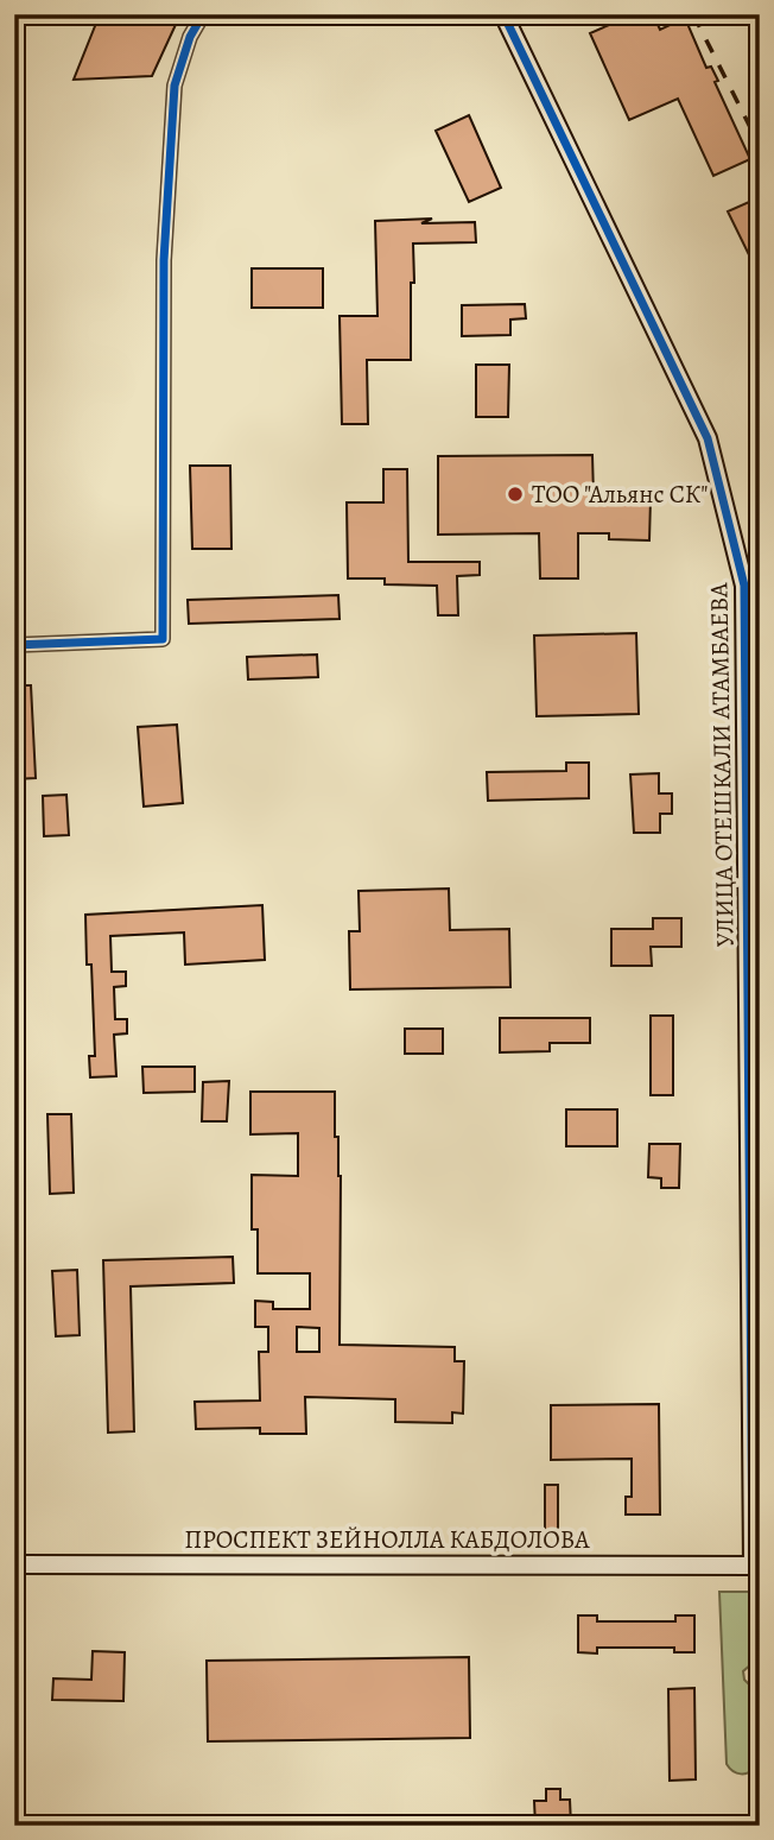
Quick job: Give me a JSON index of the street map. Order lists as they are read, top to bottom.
{
  "streets": {
    "street": ["УЛИЦА ОТЕШКАЛИ АТАМБАЕВА", "ПРОСПЕКТ ЗЕЙНОЛЛА КАБДОЛОВА"]
  },
  "crossings": [
    ["УЛИЦА ОТЕШКАЛИ АТАМБАЕВА", "ПРОСПЕКТ ЗЕЙНОЛЛА КАБДОЛОВА"]
  ],
  "places": ["ТОО \"Альянс СК\""]
}
